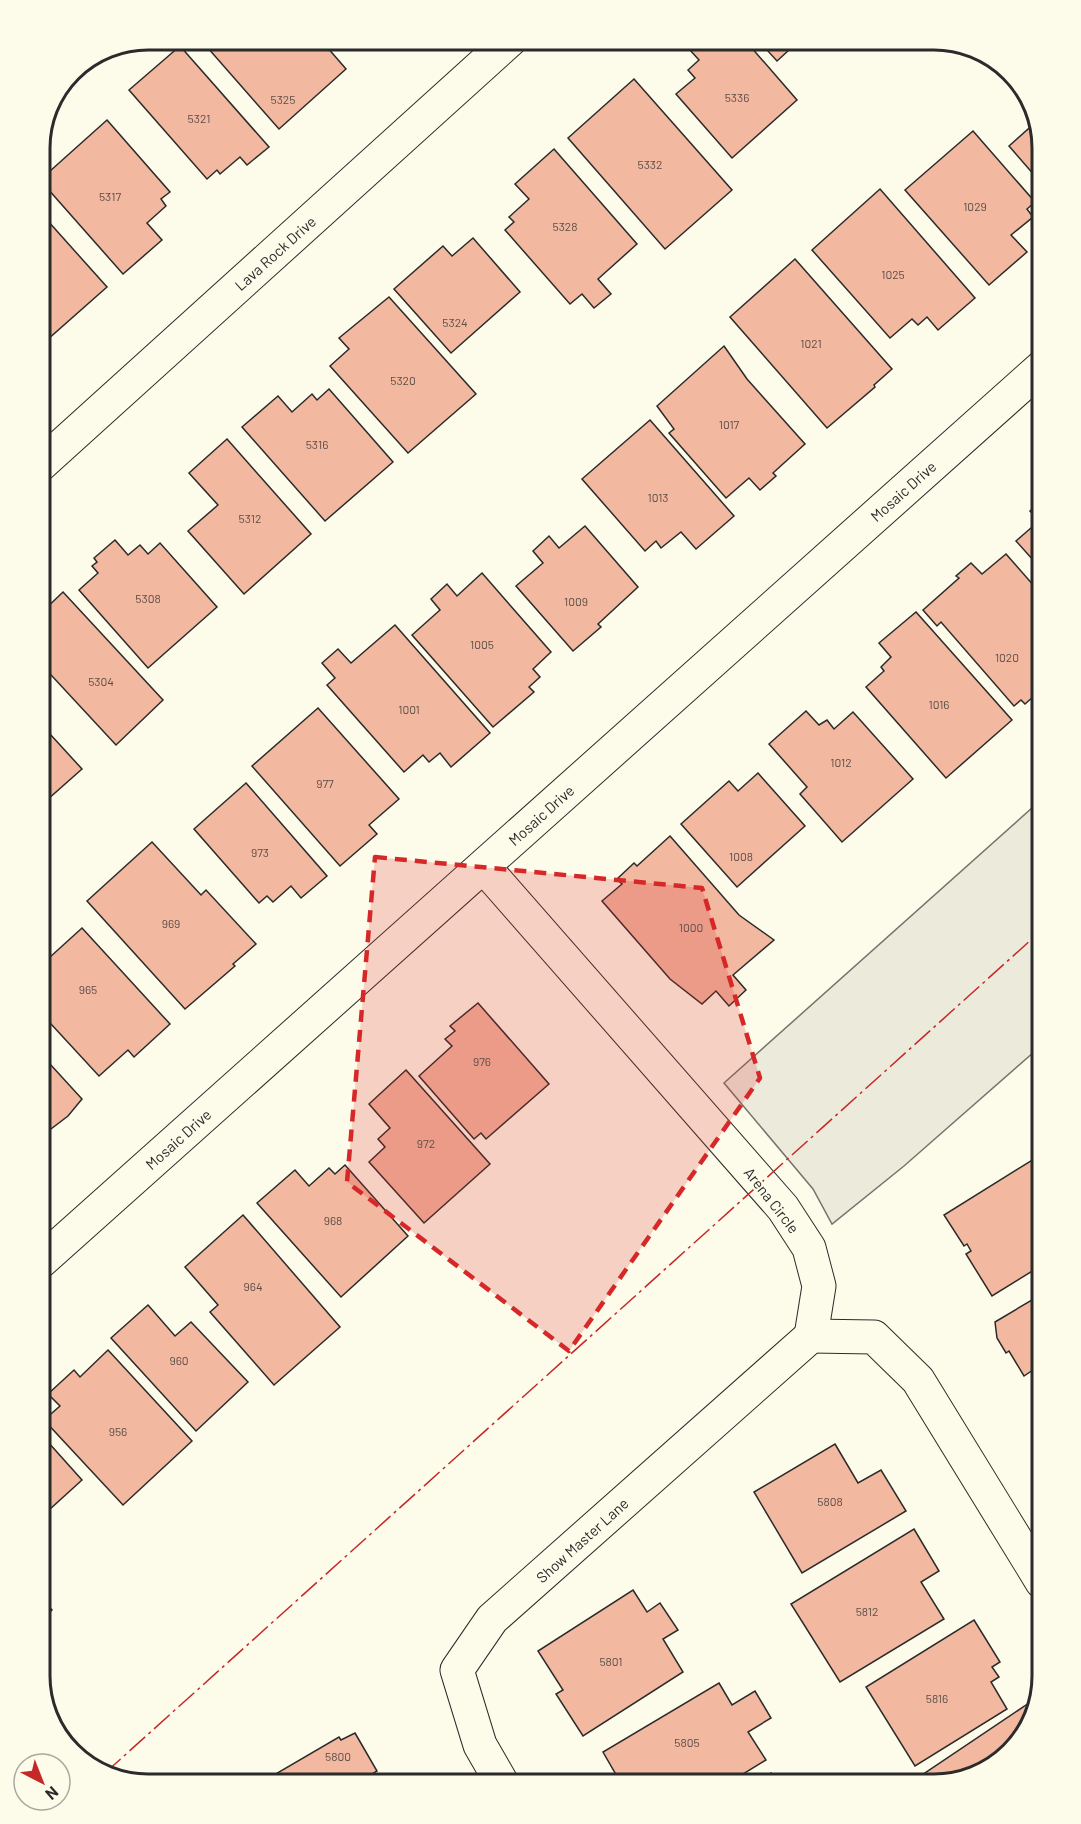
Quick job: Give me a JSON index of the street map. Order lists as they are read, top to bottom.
{
  "streets": {
    "street": [
      "Lava Rock Drive",
      "Mosaic Drive",
      "Arena Circle",
      "Show Master Lane"
    ]
  },
  "crossings": [
    ["Mosaic Drive", "Arena Circle"],
    ["Arena Circle", "Show Master Lane"]
  ],
  "house_numbers": [
    "5336",
    "5325",
    "5321",
    "5332",
    "5317",
    "1029",
    "5328",
    "1025",
    "5324",
    "1021",
    "5320",
    "1017",
    "5316",
    "1013",
    "5312",
    "5308",
    "1009",
    "1005",
    "1020",
    "5304",
    "1016",
    "1001",
    "1012",
    "977",
    "973",
    "1008",
    "969",
    "1000",
    "965",
    "976",
    "972",
    "968",
    "964",
    "960",
    "956",
    "5808",
    "5812",
    "5801",
    "5816",
    "5805",
    "5800"
  ],
  "north": "bottom right"
}
